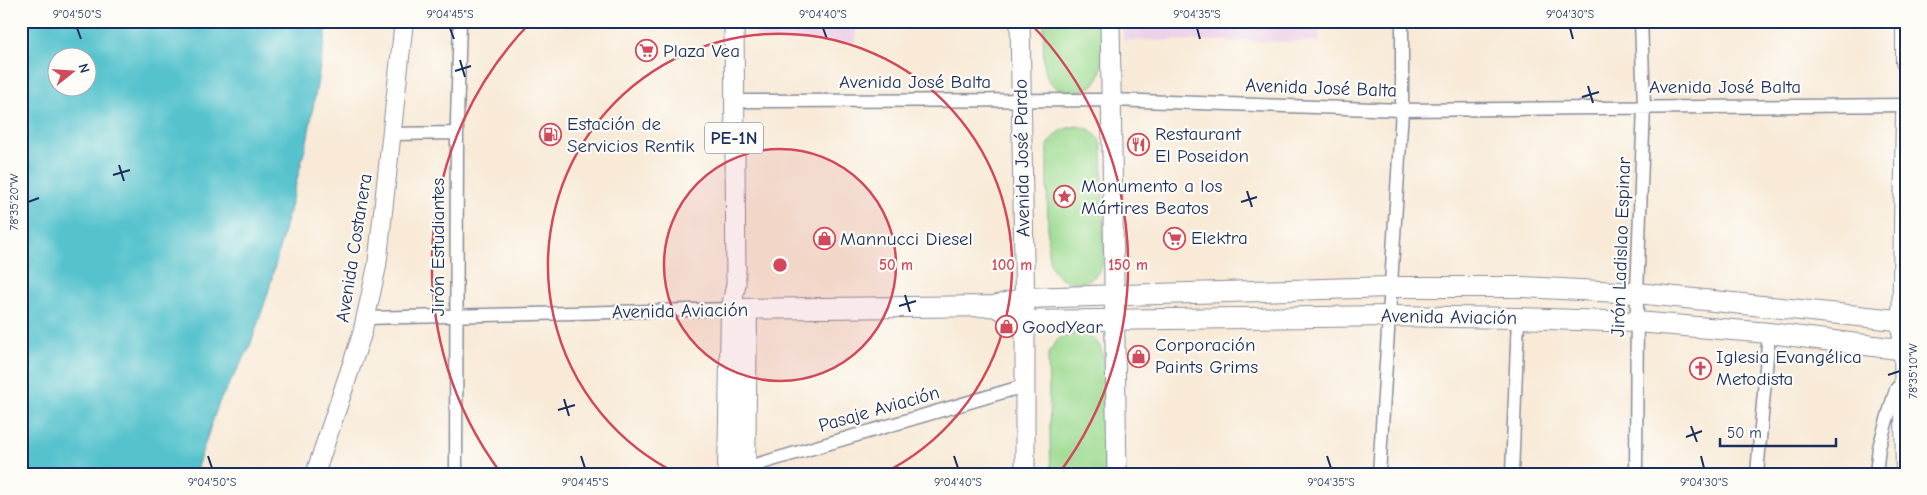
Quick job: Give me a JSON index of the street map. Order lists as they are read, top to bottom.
{
  "streets": {
    "highway": ["PE-1N", "Avenida Aviación"],
    "main road": ["Avenida José Pardo", "Avenida Costanera"],
    "street": [
      "Avenida José Balta",
      "Jirón Estudiantes",
      "Jirón Ladislao Espinar",
      "Pasaje Aviación"
    ]
  },
  "crossings": [
    ["Avenida José Balta", "PE-1N"],
    ["Avenida José Balta", "Avenida José Pardo"],
    ["Avenida José Balta", "Jirón Ladislao Espinar"],
    ["PE-1N", "Avenida Aviación"],
    ["PE-1N", "Pasaje Aviación"],
    ["Avenida José Pardo", "Avenida Aviación"],
    ["Avenida José Pardo", "Pasaje Aviación"],
    ["Jirón Estudiantes", "Avenida Aviación"],
    ["Jirón Ladislao Espinar", "Avenida Aviación"],
    ["Avenida Costanera", "Avenida Aviación"]
  ],
  "places": {
    "supermarket": ["Plaza Vea", "Elektra"],
    "fuel station": ["Estación de Servicios Rentik"],
    "restaurant": ["Restaurant El Poseidon"],
    "place": ["Monumento a los Mártires Beatos"],
    "shop": ["Mannucci Diesel", "GoodYear", "Corporación Paints Grims"],
    "church": ["Iglesia Evangélica Metodista"]
  },
  "scale_bar": "50 m",
  "north": "right",
  "coordinates": [
    "9°04'50\"S",
    "9°04'45\"S",
    "9°04'40\"S",
    "9°04'35\"S",
    "9°04'30\"S",
    "78°35'20\"W",
    "78°35'10\"W"
  ],
  "rings": ["50 m", "100 m", "150 m"]
}
